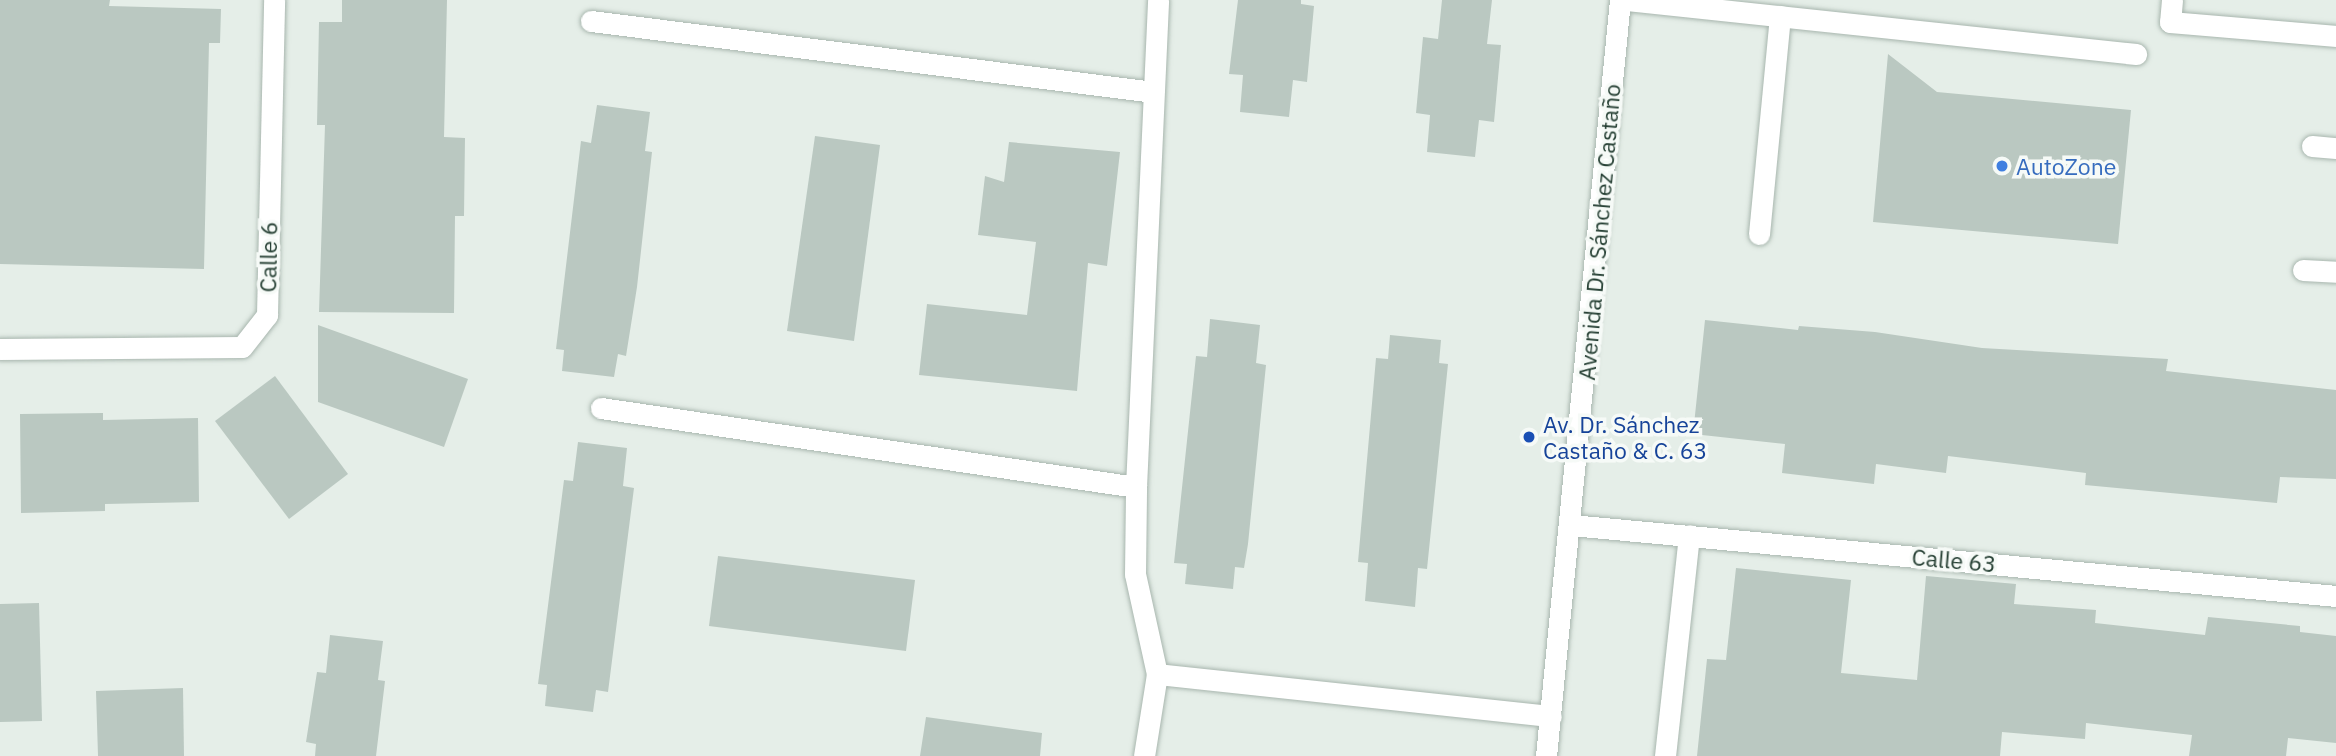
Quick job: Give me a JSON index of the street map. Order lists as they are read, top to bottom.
{
  "streets": {
    "street": ["Avenida Dr. Sánchez Castaño", "Calle 6", "Calle 63"]
  },
  "crossings": [
    ["Avenida Dr. Sánchez Castaño", "Calle 63"]
  ],
  "places": ["AutoZone", "Av. Dr. Sánchez Castaño & C. 63"]
}
